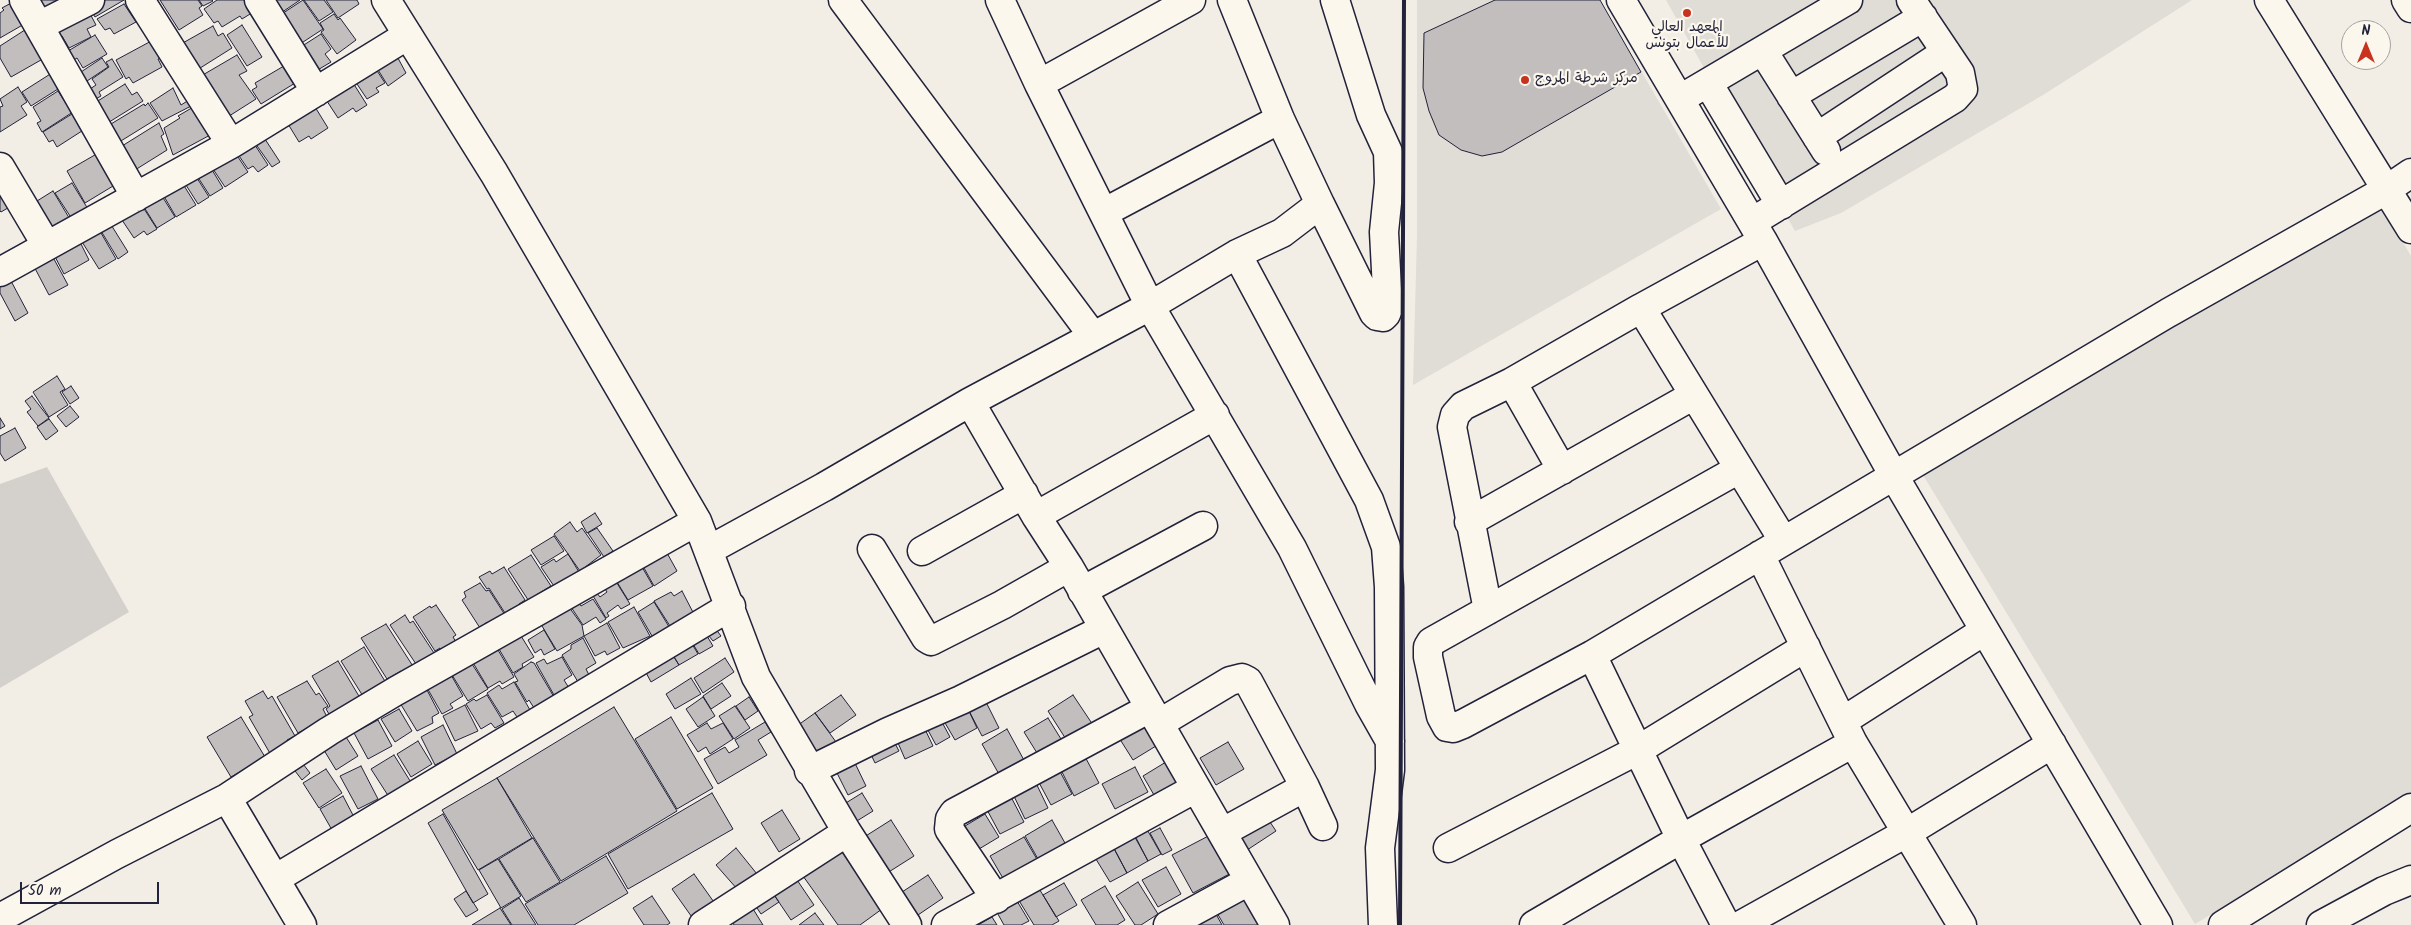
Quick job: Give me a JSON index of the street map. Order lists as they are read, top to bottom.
{
  "places": ["المعهد العالي للأعمال بتونس", "مركز شرطة المروج"],
  "scale_bar": "50 m",
  "north": "top"
}
